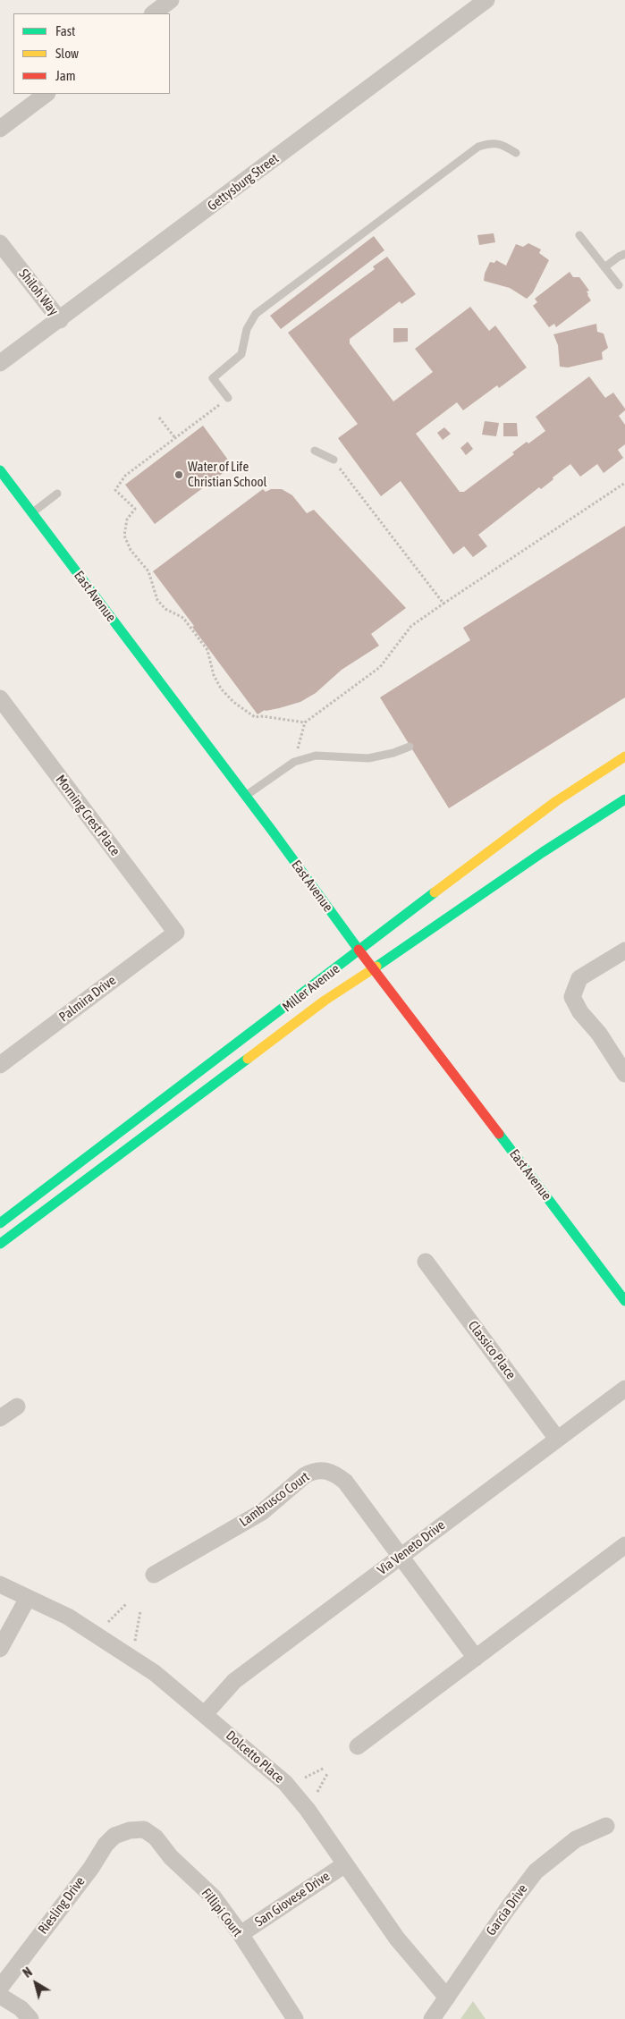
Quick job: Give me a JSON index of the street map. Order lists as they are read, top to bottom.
{
  "streets": {
    "main road": ["East Avenue", "Miller Avenue"],
    "street": [
      "Gettysburg Street",
      "Shiloh Way",
      "Morning Crest Place",
      "Palmira Drive",
      "Classico Place",
      "Lambrusco Court",
      "Via Veneto Drive",
      "Dolcetto Place",
      "San Giovese Drive",
      "Riesling Drive",
      "Garcia Drive",
      "Fillipi Court"
    ]
  },
  "crossings": [
    ["Gettysburg Street", "Shiloh Way"],
    ["East Avenue", "Miller Avenue"],
    ["Morning Crest Place", "Palmira Drive"],
    ["Classico Place", "Via Veneto Drive"],
    ["Lambrusco Court", "Via Veneto Drive"],
    ["Via Veneto Drive", "Dolcetto Place"],
    ["Dolcetto Place", "San Giovese Drive"],
    ["Dolcetto Place", "Garcia Drive"],
    ["San Giovese Drive", "Fillipi Court"],
    ["Riesling Drive", "Fillipi Court"]
  ],
  "places": ["Water of Life Christian School"],
  "legend": ["Fast", "Slow", "Jam"],
  "north": "top left"
}
